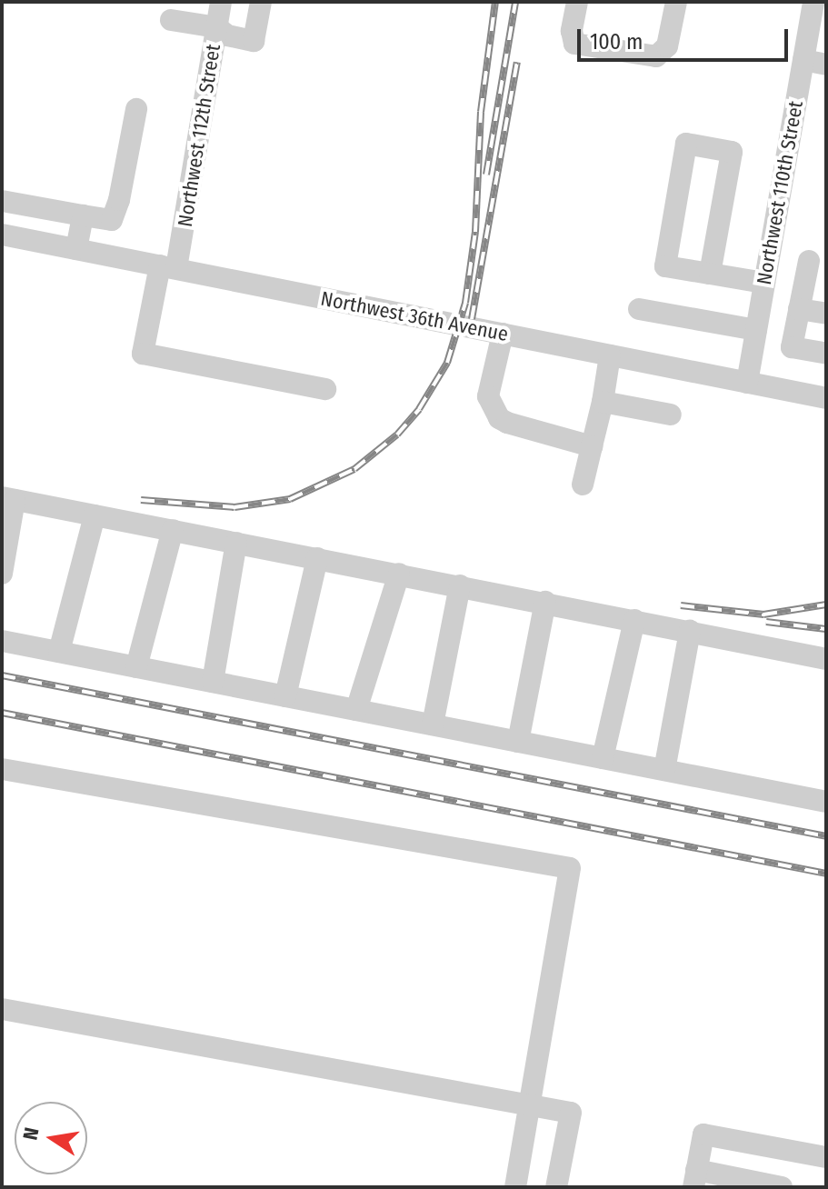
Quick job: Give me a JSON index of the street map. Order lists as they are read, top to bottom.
{
  "streets": {
    "street": ["Northwest 112th Street", "Northwest 110th Street", "Northwest 36th Avenue"]
  },
  "crossings": [
    ["Northwest 112th Street", "Northwest 36th Avenue"],
    ["Northwest 110th Street", "Northwest 36th Avenue"]
  ],
  "scale_bar": "100 m",
  "north": "left"
}
